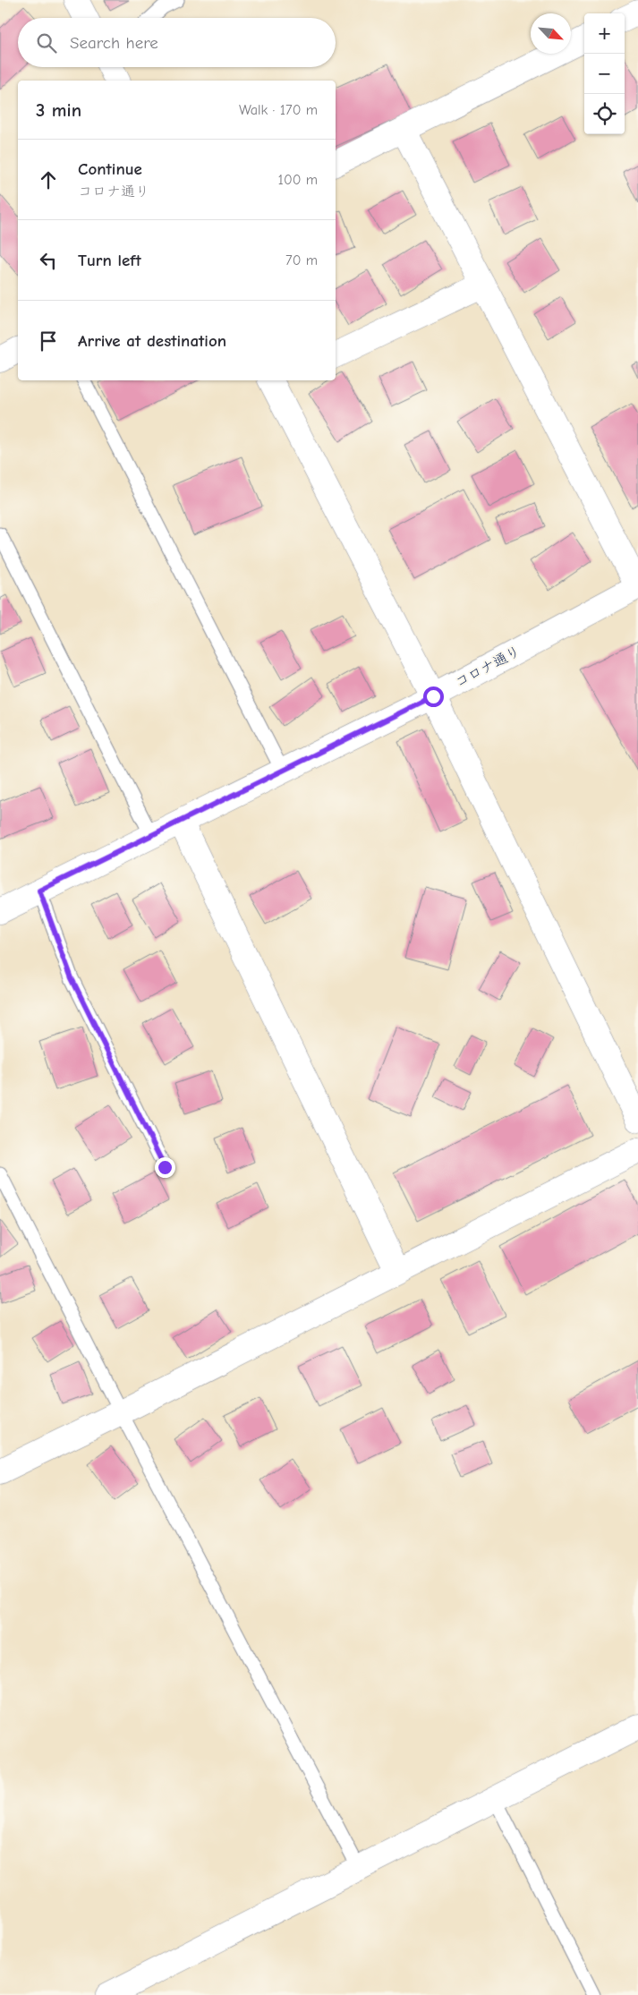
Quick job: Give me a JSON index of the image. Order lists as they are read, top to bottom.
{
  "streets": {
    "street": ["コロナ通り"]
  },
  "north": "bottom right",
  "page": {
    "map_buttons": ["+", "−"],
    "search": "Search here",
    "heading": ["3 min", "Walk · 170 m"],
    "list": [
      ["Continue", "コロナ通り", "100 m"],
      ["Turn left", "70 m"],
      "Arrive at destination"
    ]
  }
}
